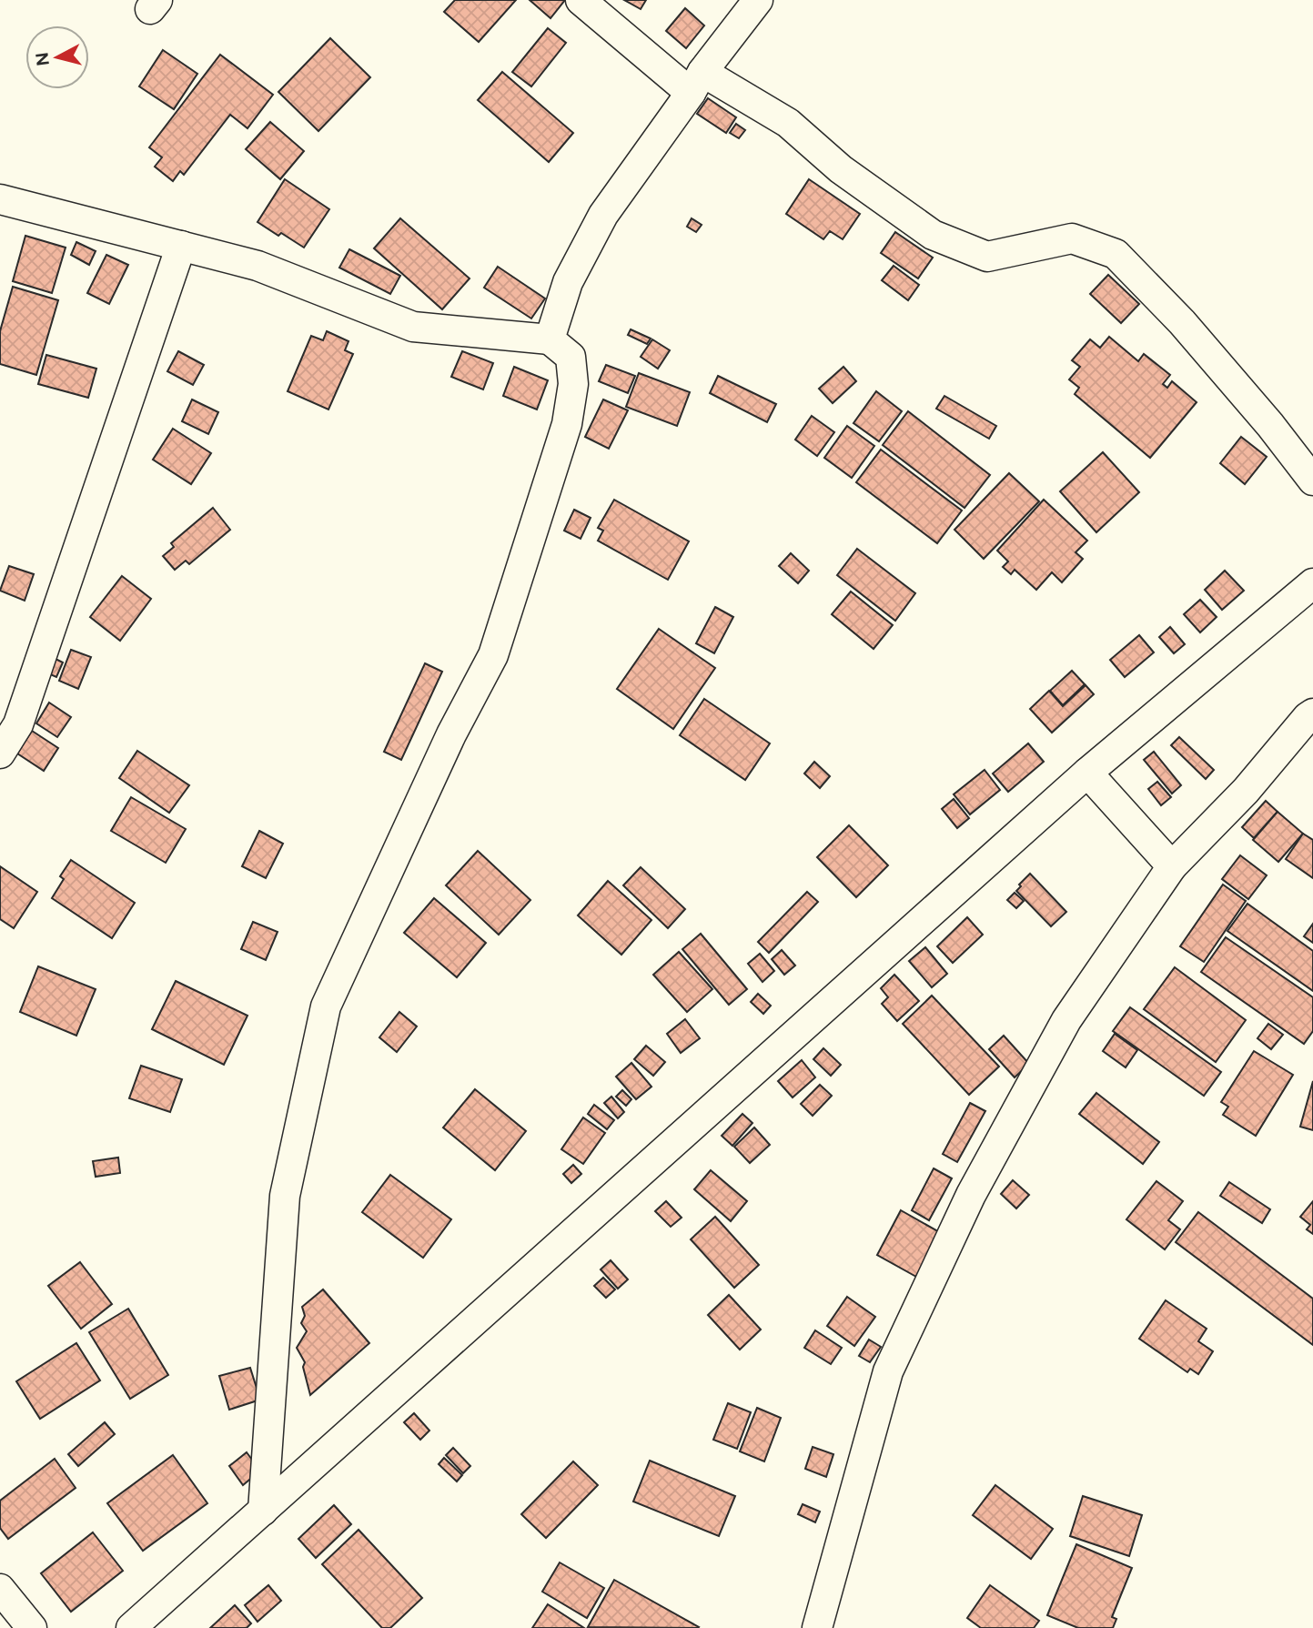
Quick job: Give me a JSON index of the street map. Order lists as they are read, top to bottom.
{
  "north": "left"
}
